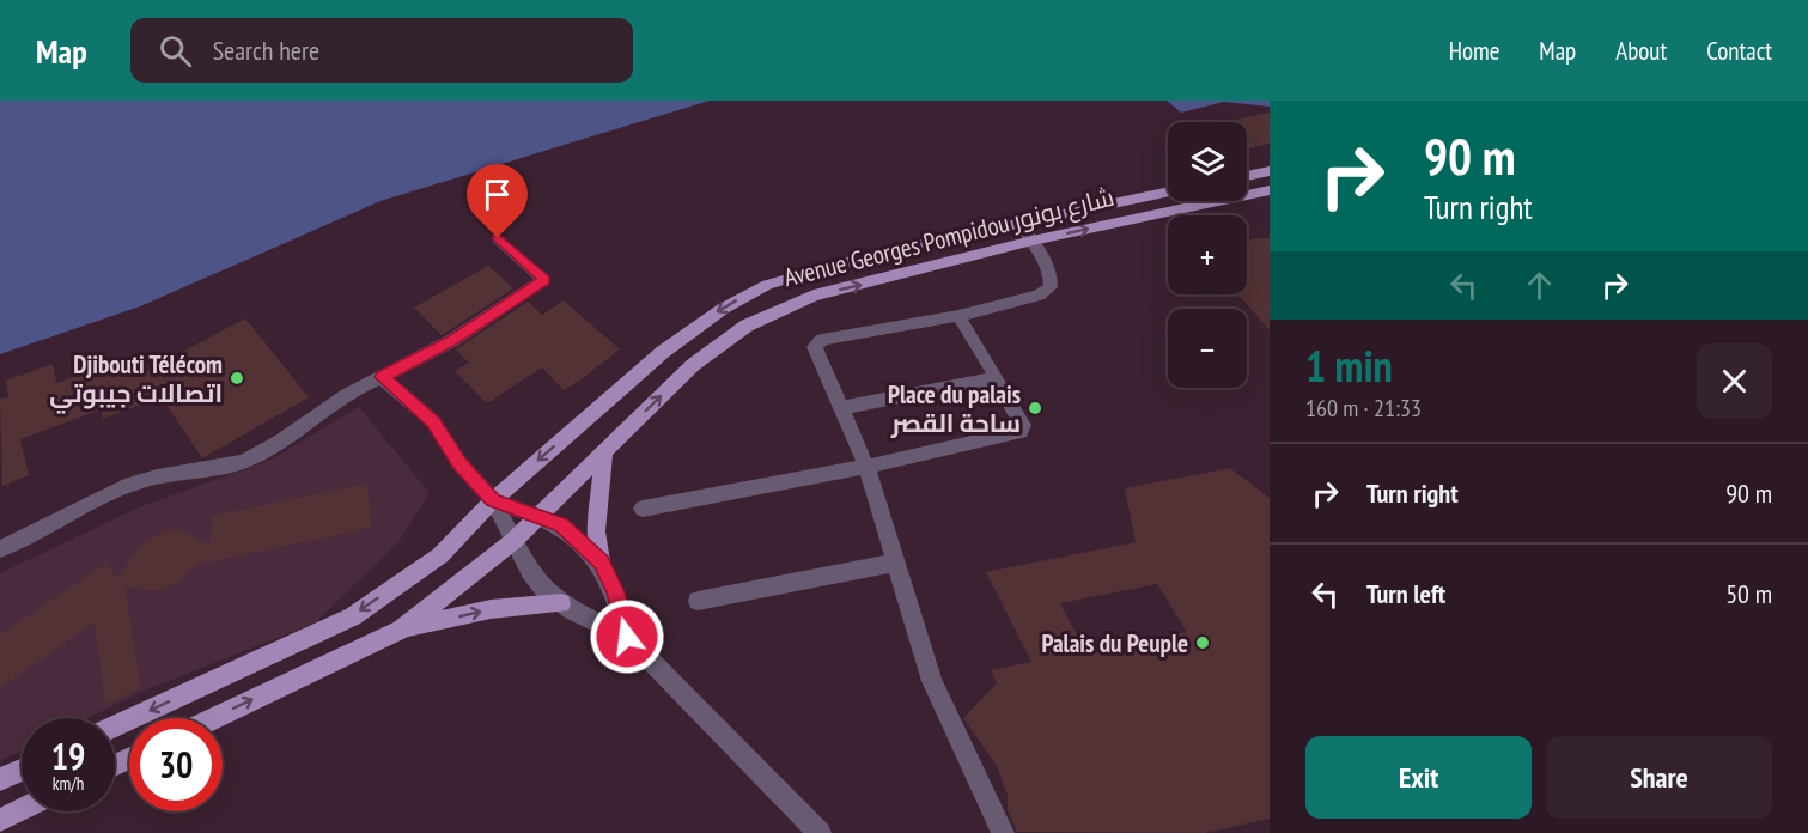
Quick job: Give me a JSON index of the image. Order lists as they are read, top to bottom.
{
  "streets": {
    "main road": ["Avenue Georges Pompidou شارع بونور"]
  },
  "places": ["Djibouti Télécom اتصالات جيبوتي", "Place du palais ساحة القصر", "Palais du Peuple"],
  "page": {
    "header": "Map",
    "search": "Search here",
    "nav": [
      "Home",
      "Map",
      "About",
      "Contact"
    ],
    "turn": ["90 m", "Turn right"],
    "map_buttons": ["+", "−"],
    "heading": ["1 min", "160 m · 21:33"],
    "list": [
      {
        "name": "Turn right",
        "value": "90 m"
      },
      {
        "name": "Turn left",
        "value": "50 m"
      }
    ],
    "speed": "19 km/h",
    "limit": "30",
    "buttons": ["Exit", "Share"]
  }
}
